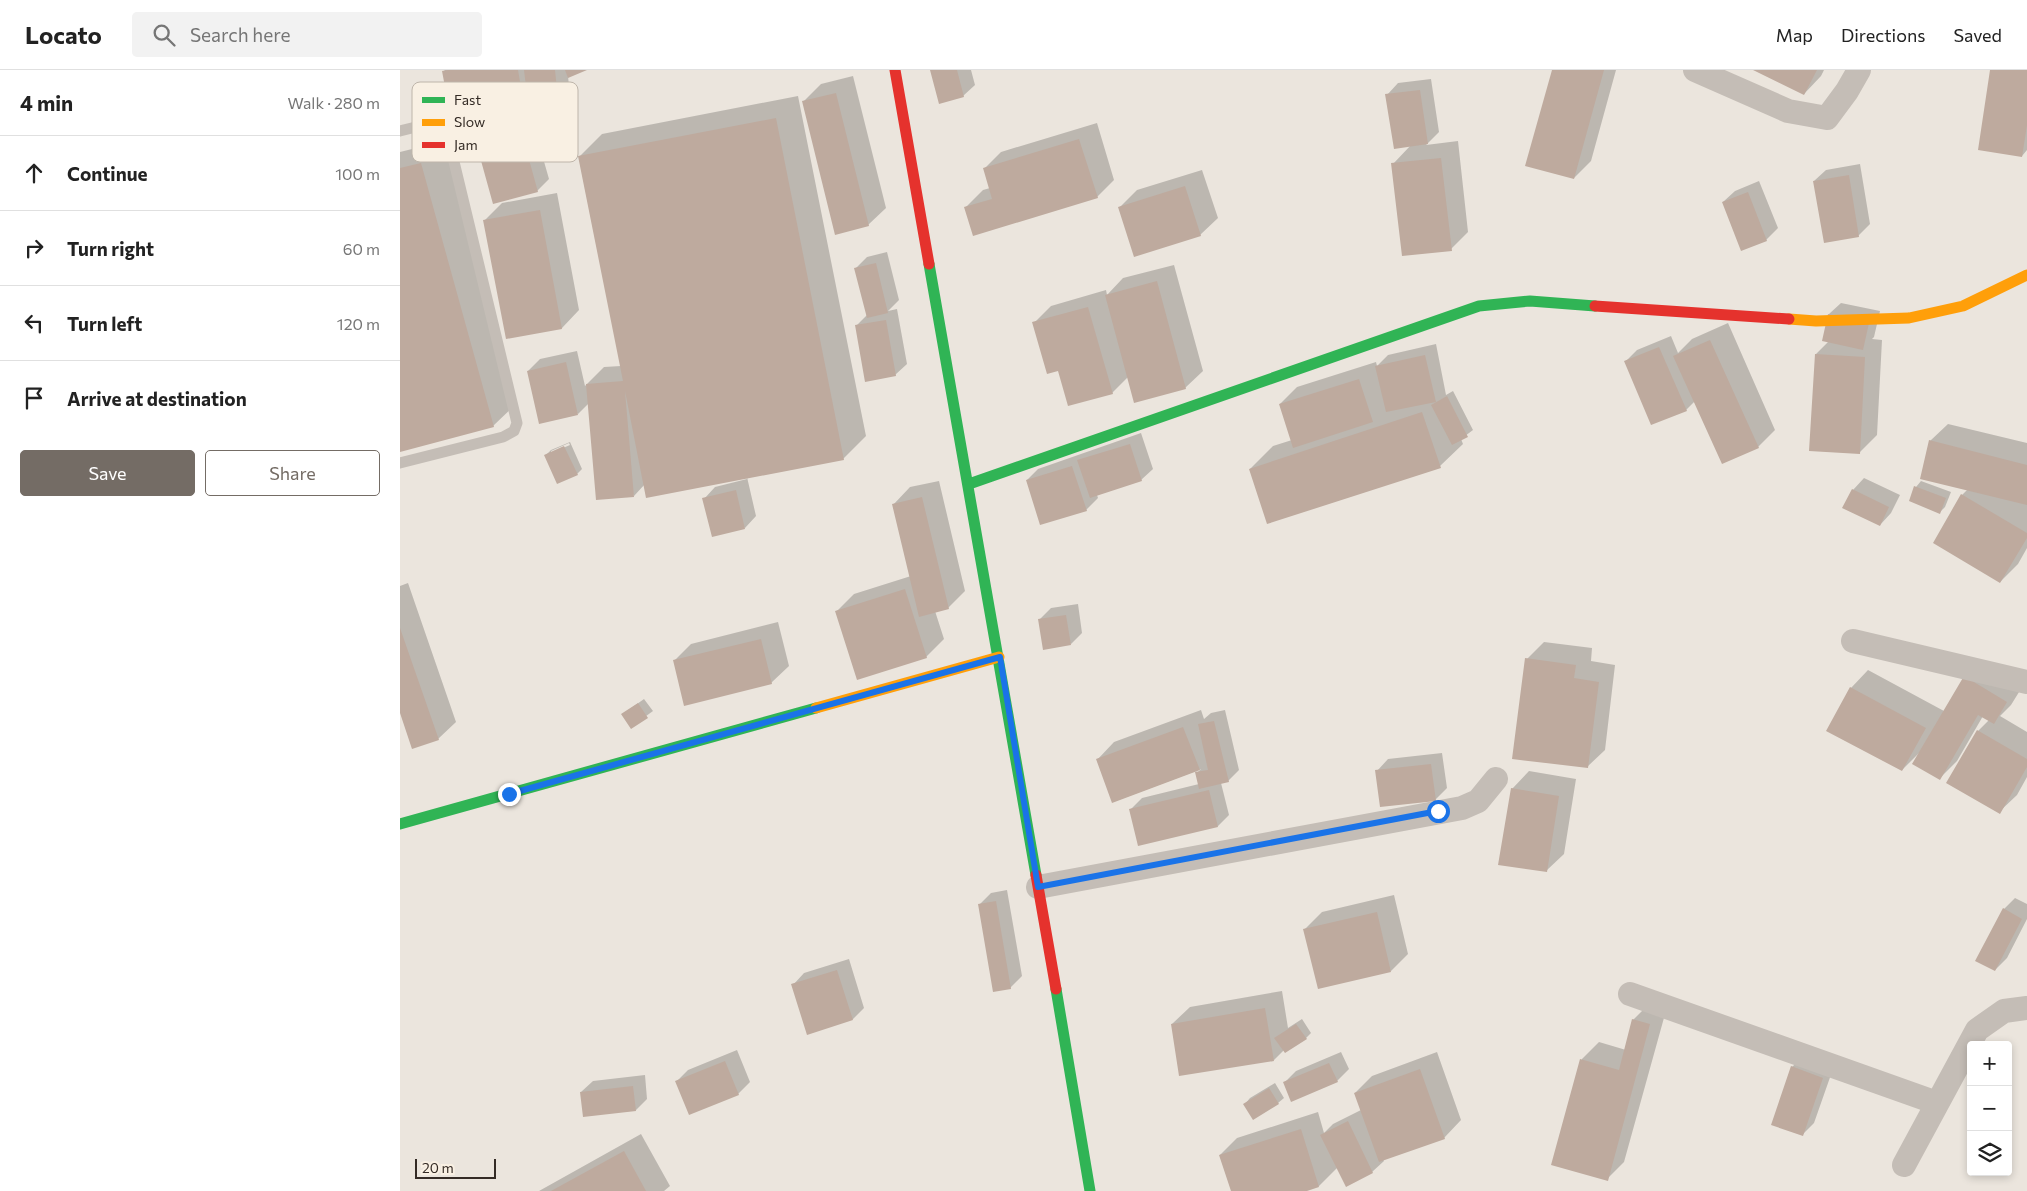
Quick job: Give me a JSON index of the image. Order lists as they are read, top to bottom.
{
  "legend": ["Fast", "Slow", "Jam"],
  "scale_bar": "20 m",
  "page": {
    "header": "Locato",
    "search": "Search here",
    "nav": ["Map", "Directions", "Saved"],
    "heading": ["4 min", "Walk · 280 m"],
    "list": [
      ["Continue", "100 m"],
      ["Turn right", "60 m"],
      ["Turn left", "120 m"],
      "Arrive at destination"
    ],
    "buttons": ["Save", "Share"],
    "map_buttons": ["+", "−"],
    "scale": "20 m"
  }
}
